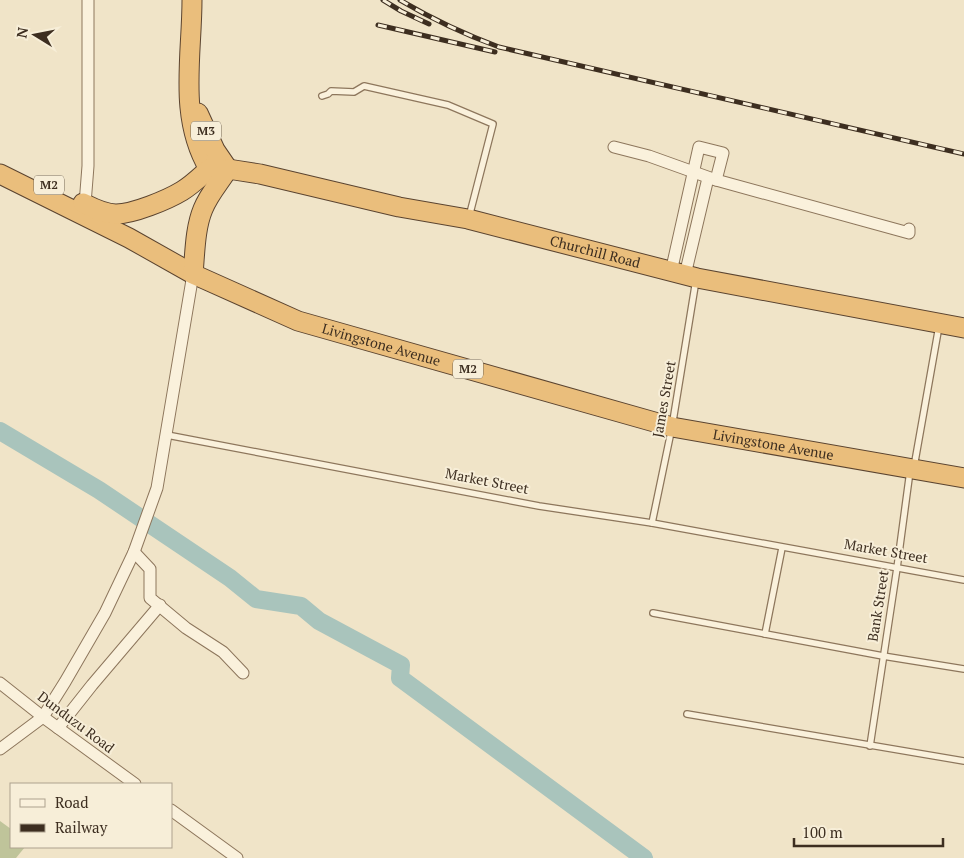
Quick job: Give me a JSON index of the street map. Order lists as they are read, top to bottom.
{
  "streets": {
    "highway": [
      "M3",
      "M2",
      "Churchill Road",
      "Livingstone Avenue"
    ],
    "street": ["Dunduzu Road"],
    "lane": ["James Street", "Market Street", "Bank Street"]
  },
  "crossings": [
    ["M3", "M2"],
    ["M3", "Churchill Road"],
    ["M2", "Churchill Road"],
    ["Churchill Road", "James Street"],
    ["Churchill Road", "Bank Street"],
    ["Livingstone Avenue", "James Street"],
    ["Livingstone Avenue", "Bank Street"],
    ["James Street", "Market Street"],
    ["Market Street", "Bank Street"]
  ],
  "legend": ["Road", "Railway"],
  "scale_bar": "100 m",
  "north": "left"
}
